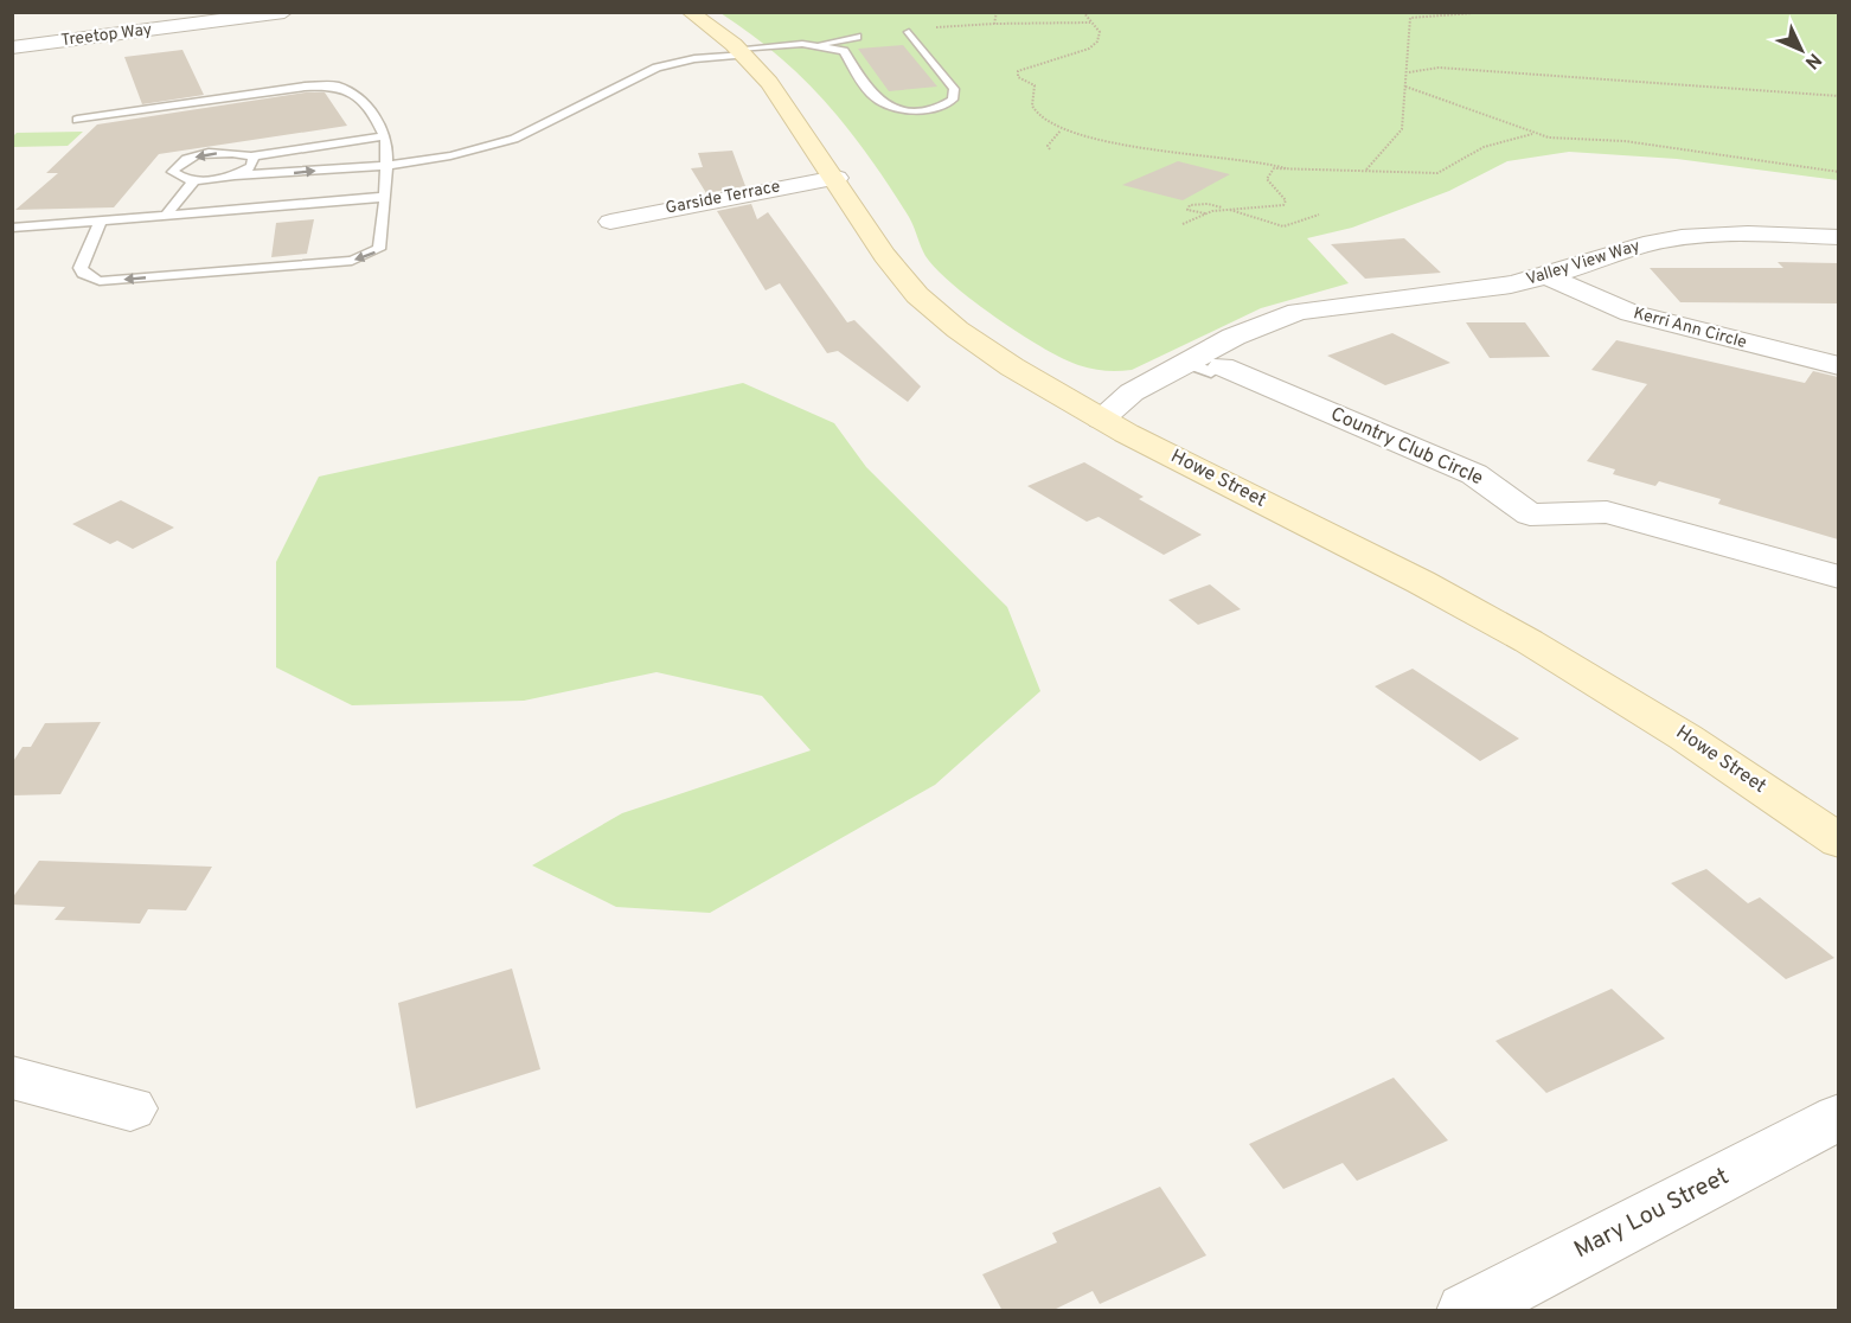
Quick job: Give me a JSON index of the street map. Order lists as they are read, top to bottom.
{
  "streets": {
    "main road": ["Howe Street"],
    "street": [
      "Treetop Way",
      "Garside Terrace",
      "Valley View Way",
      "Kerri Ann Circle",
      "Country Club Circle",
      "Mary Lou Street"
    ]
  },
  "crossings": [
    ["Garside Terrace", "Howe Street"],
    ["Valley View Way", "Kerri Ann Circle"],
    ["Valley View Way", "Country Club Circle"],
    ["Valley View Way", "Howe Street"]
  ],
  "north": "bottom right"
}
